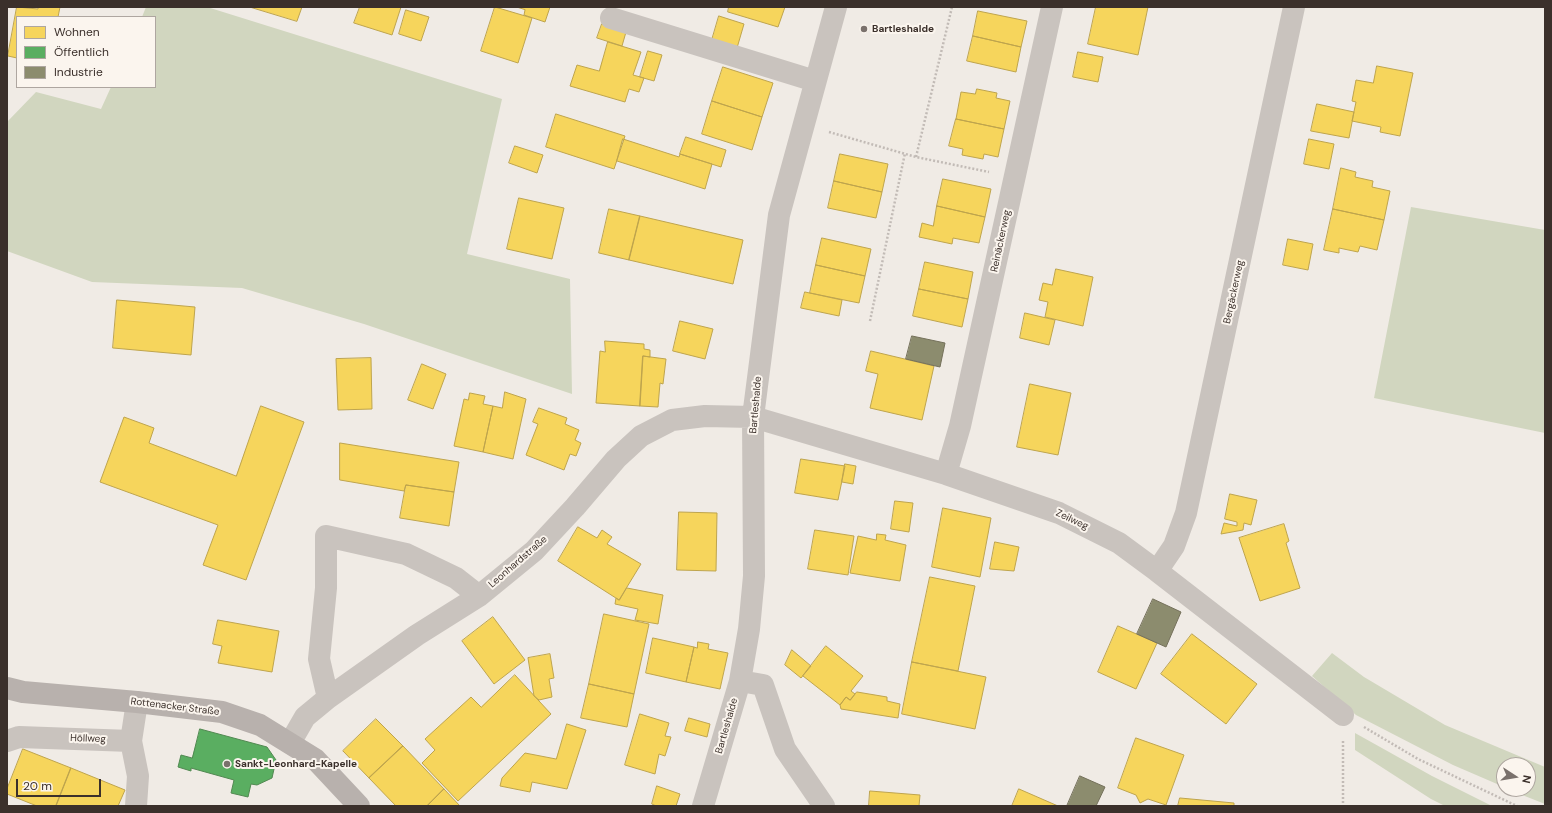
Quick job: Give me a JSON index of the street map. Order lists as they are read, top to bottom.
{
  "streets": {
    "main road": ["Rottenacker Straße"],
    "street": [
      "Reinäckerweg",
      "Bergäckerweg",
      "Bartleshalde",
      "Zeilweg",
      "Leonhardstraße",
      "Höllweg"
    ]
  },
  "crossings": [
    ["Reinäckerweg", "Zeilweg"],
    ["Bergäckerweg", "Zeilweg"],
    ["Bartleshalde", "Zeilweg"],
    ["Bartleshalde", "Leonhardstraße"],
    ["Zeilweg", "Leonhardstraße"],
    ["Leonhardstraße", "Rottenacker Straße"]
  ],
  "places": ["Bartleshalde", "Sankt-Leonhard-Kapelle"],
  "legend": ["Wohnen", "Öffentlich", "Industrie"],
  "scale_bar": "20 m",
  "north": "right"
}
